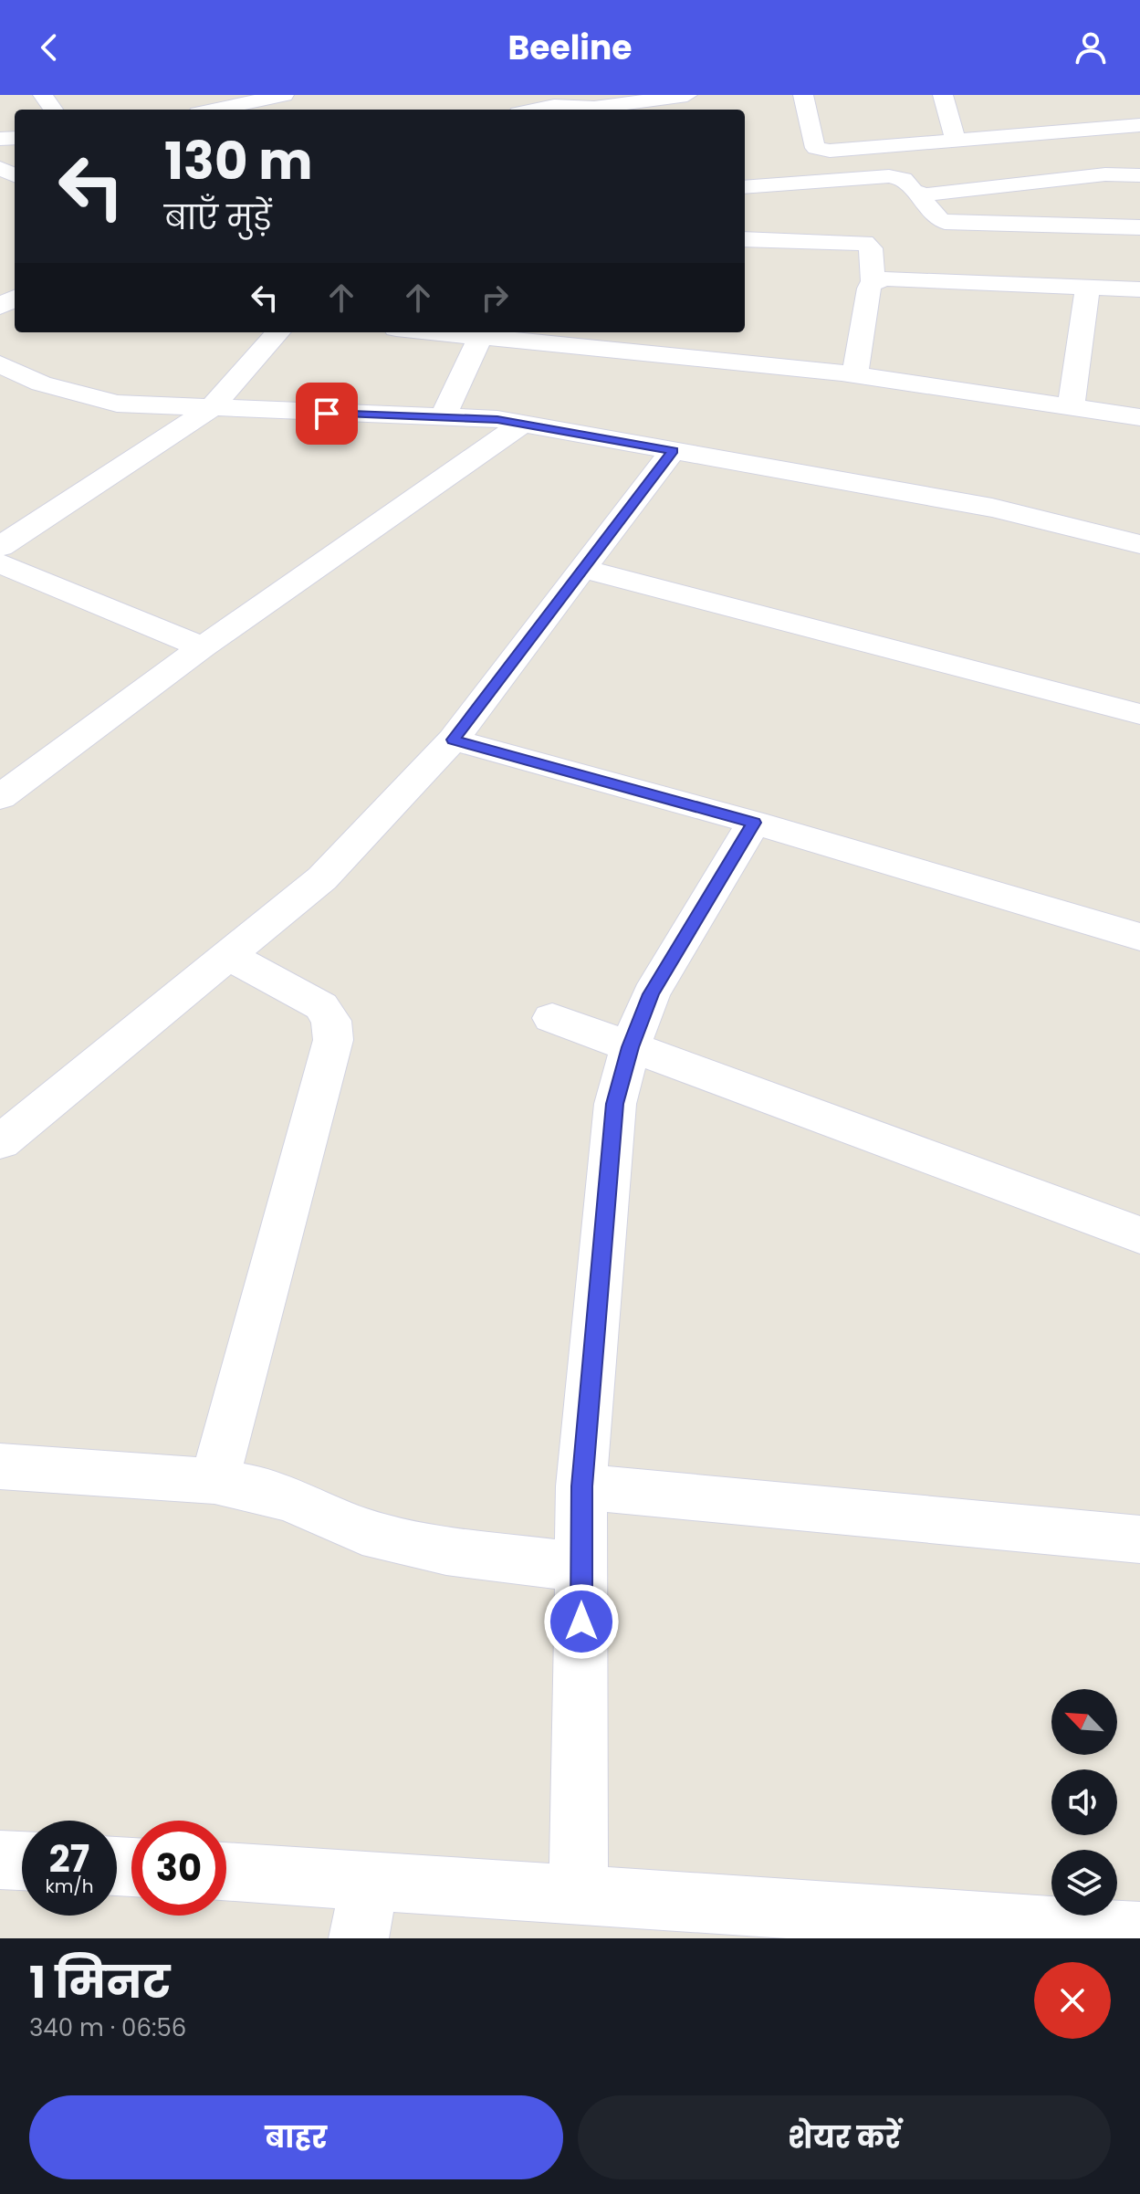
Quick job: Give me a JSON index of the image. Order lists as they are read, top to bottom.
{
  "north": "top left",
  "page": {
    "header": "Beeline",
    "turn": ["130 m", "बाएँ मुड़ें"],
    "speed": "27 km/h",
    "limit": "30",
    "heading": ["1 मिनट", "340 m · 06:56"],
    "buttons": ["बाहर", "शेयर करें"]
  }
}
